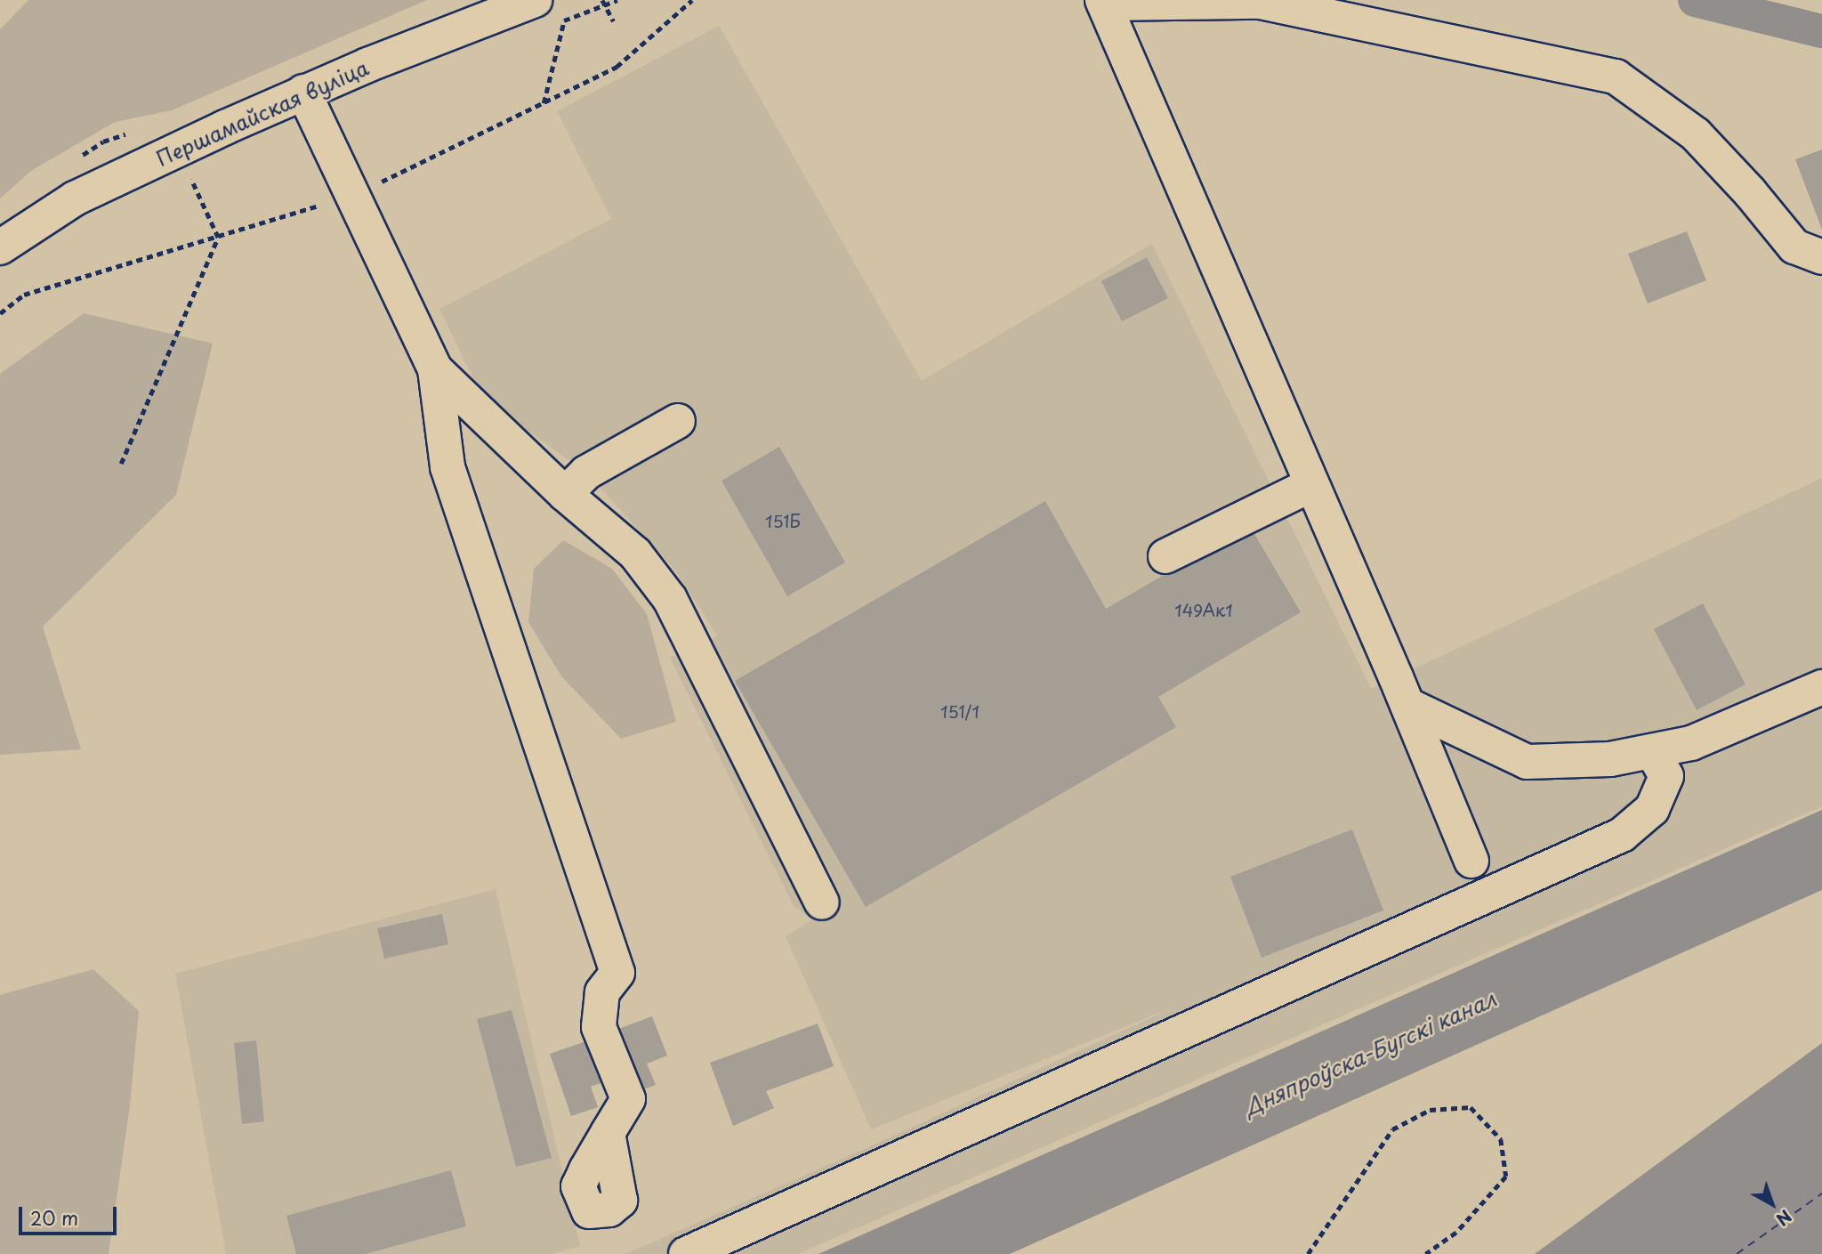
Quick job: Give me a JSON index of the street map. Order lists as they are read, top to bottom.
{
  "streets": {
    "main road": ["Першамайская вуліца"]
  },
  "water": ["Дняпроўска-Бугскі канал"],
  "house_numbers": ["151Б", "149Ак1", "151/1"],
  "scale_bar": "20 m",
  "north": "bottom right"
}
